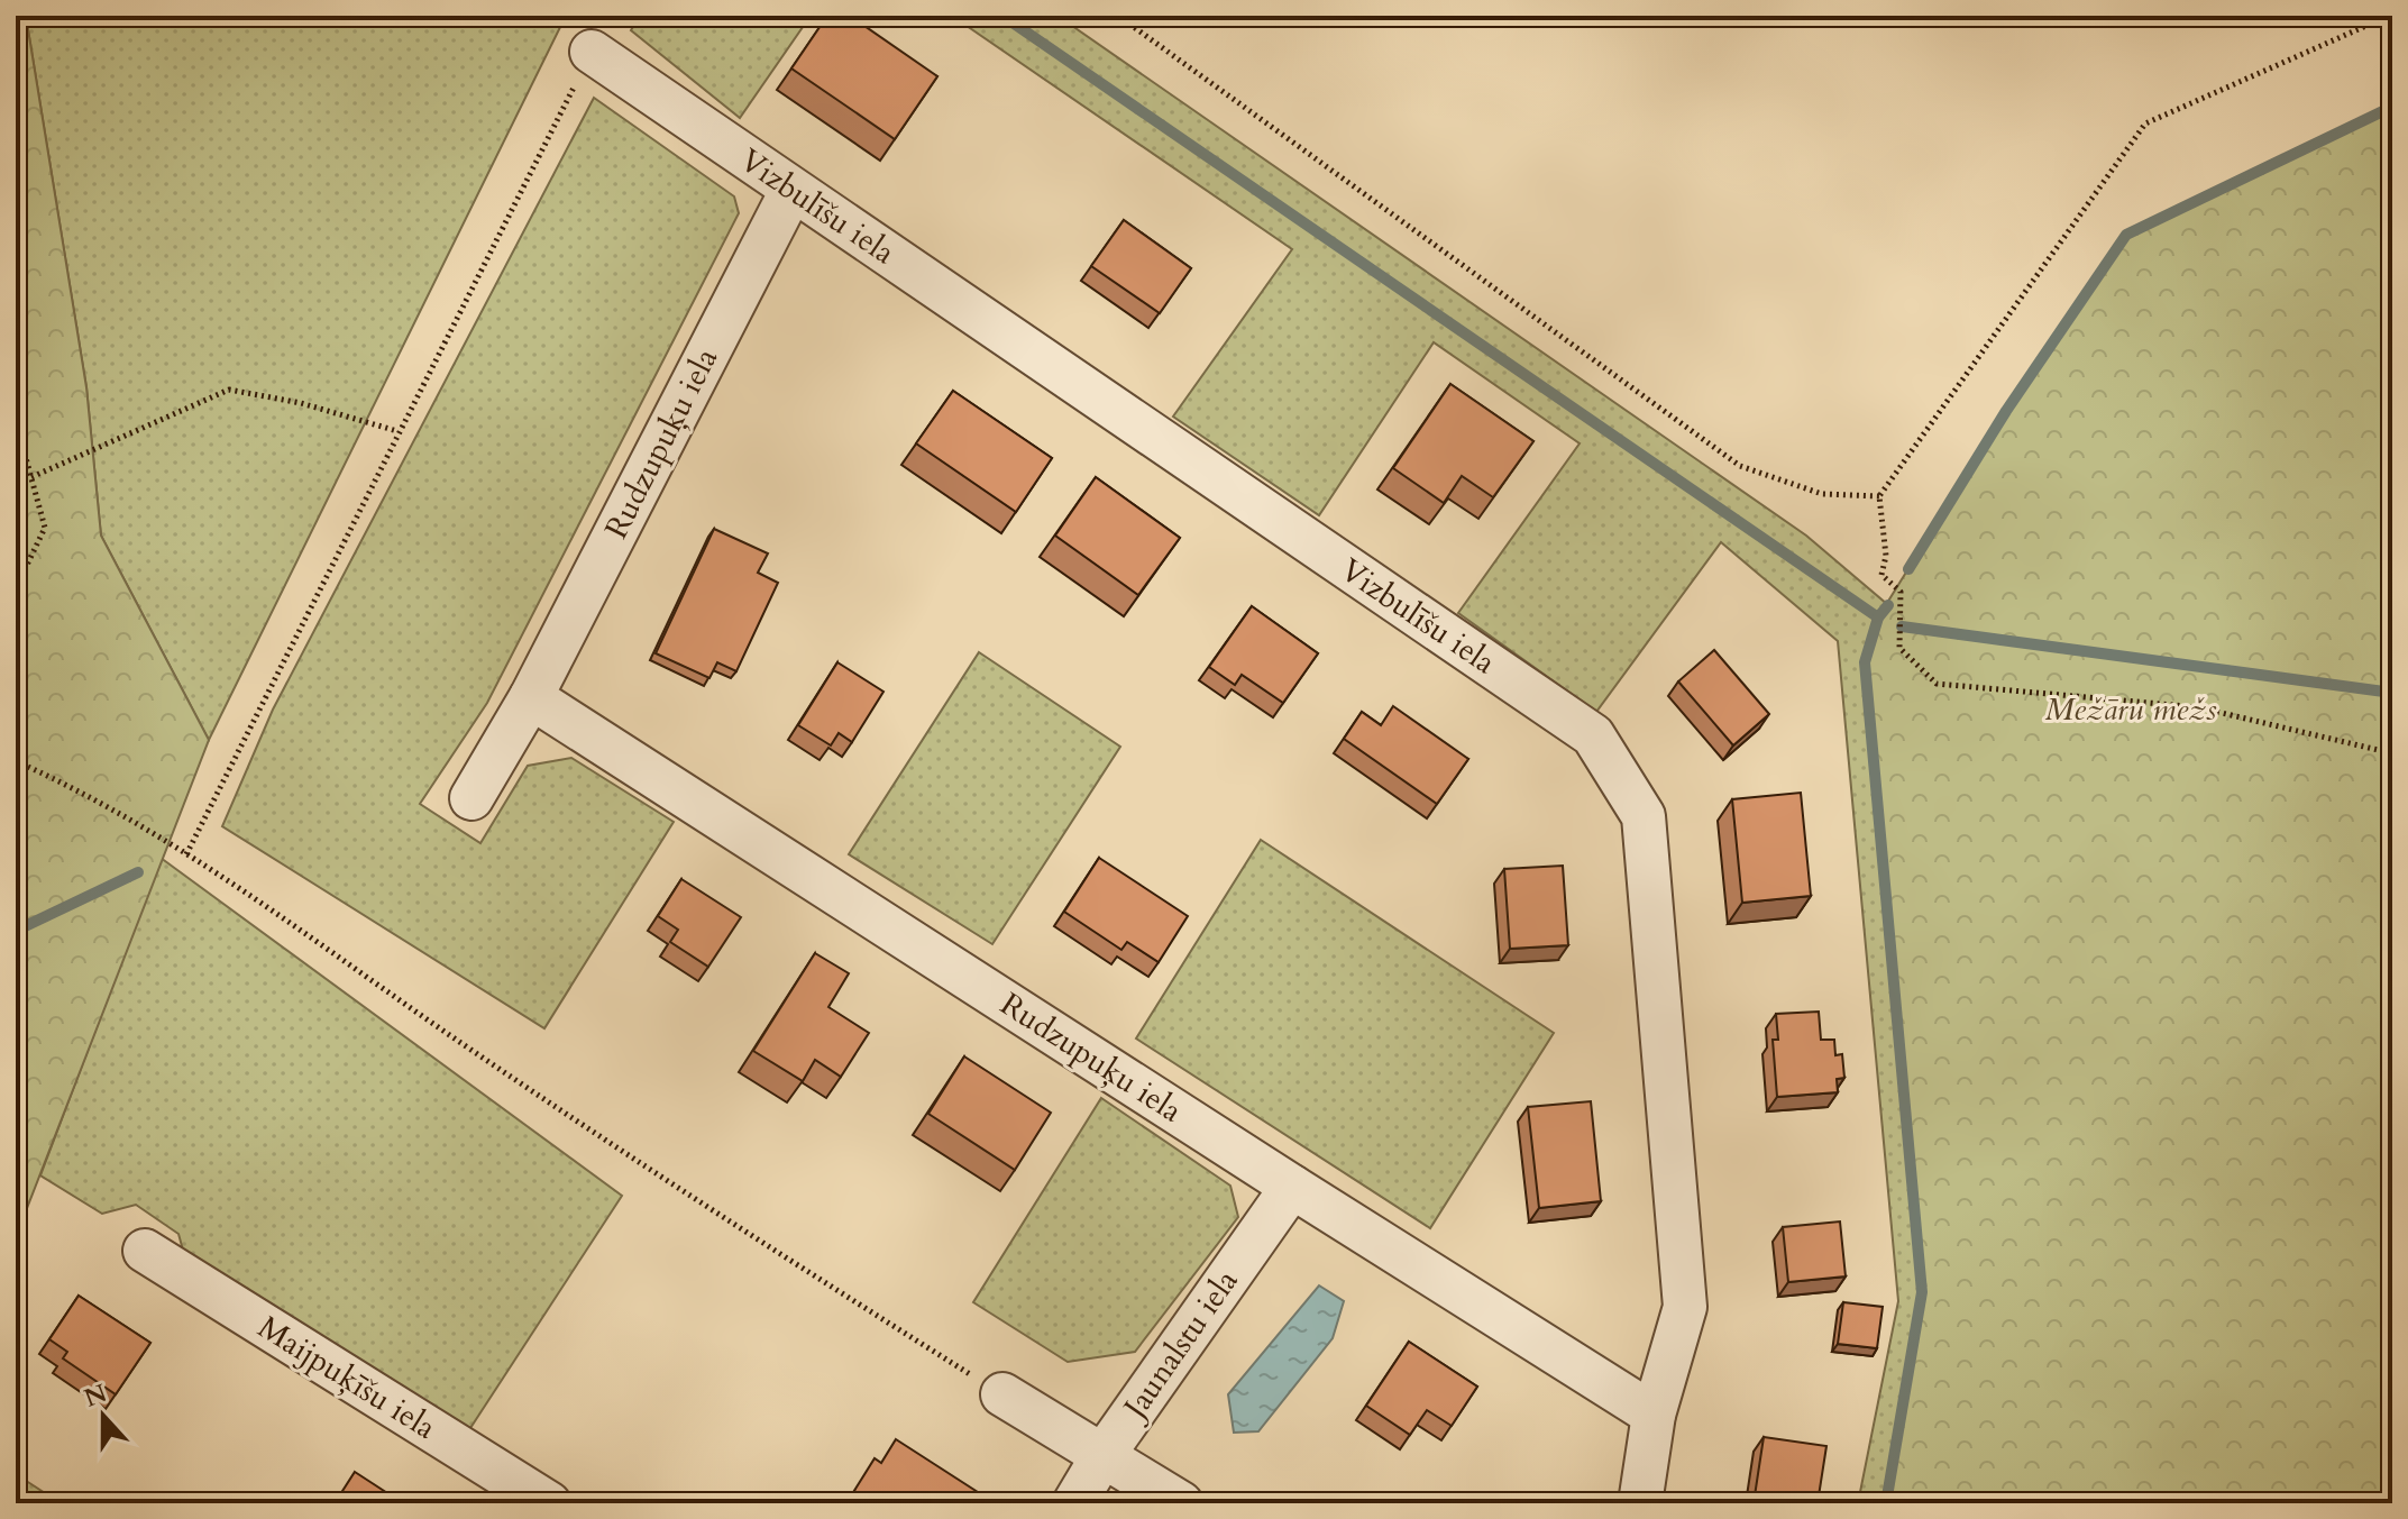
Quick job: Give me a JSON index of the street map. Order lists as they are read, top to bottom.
{
  "streets": {
    "street": [
      "Vizbulīšu iela",
      "Rudzupuķu iela",
      "Jaunalstu iela",
      "Maijpuķīšu iela"
    ]
  },
  "crossings": [
    ["Vizbulīšu iela", "Rudzupuķu iela"],
    ["Rudzupuķu iela", "Jaunalstu iela"]
  ],
  "parks": ["Mežāru mežs"],
  "north": "top"
}
